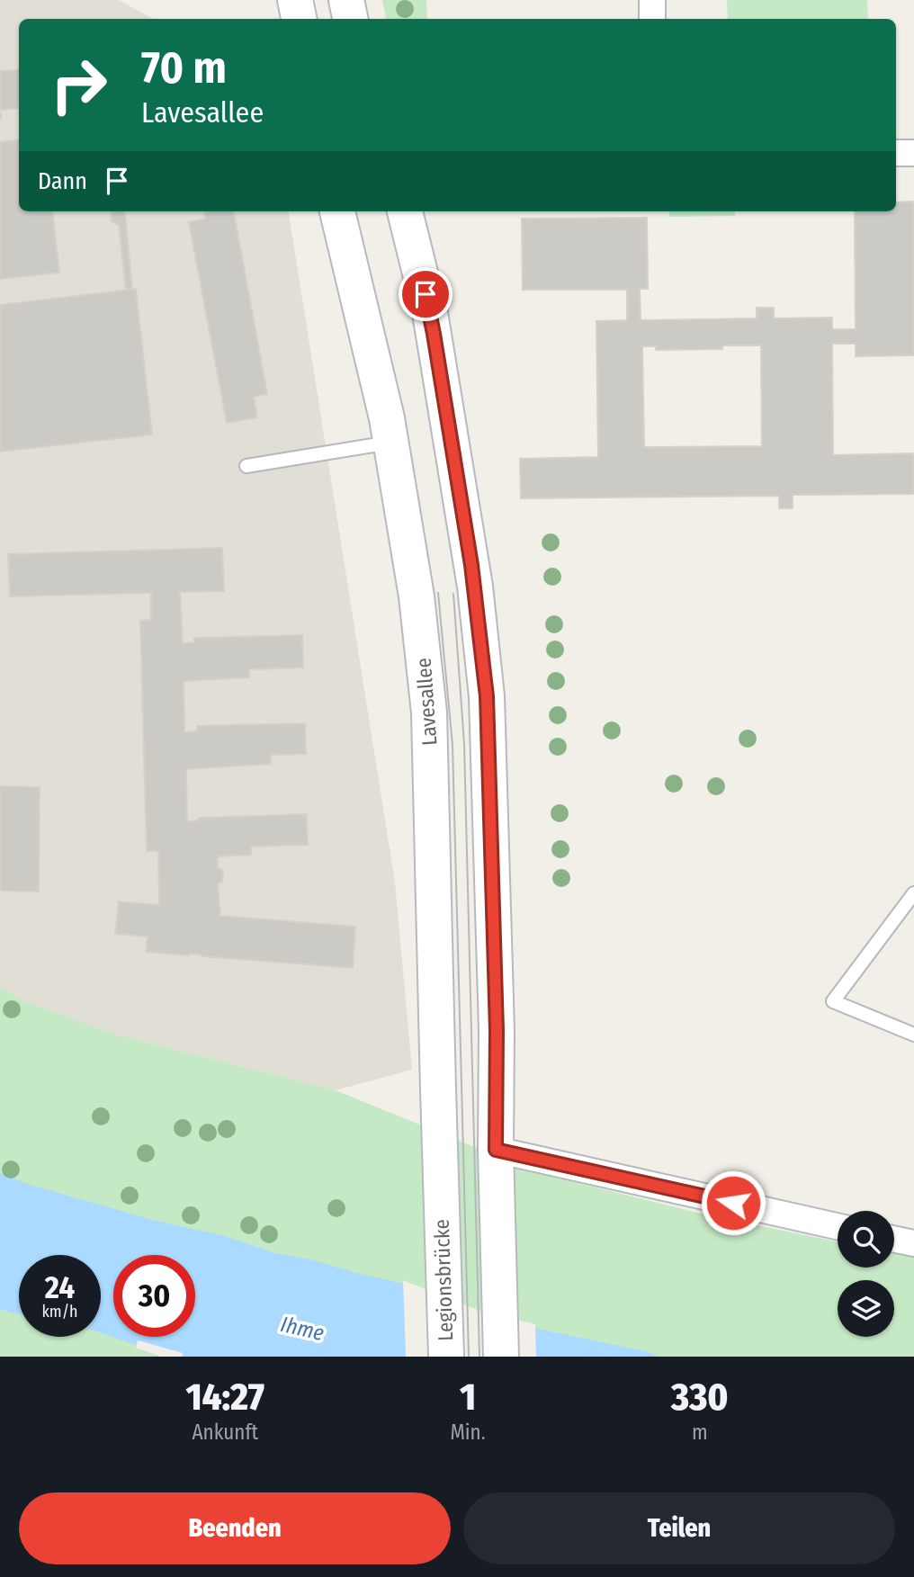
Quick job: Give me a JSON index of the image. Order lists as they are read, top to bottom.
{
  "streets": {
    "main road": ["Lavesallee", "Legionsbrücke"]
  },
  "crossings": [
    ["Lavesallee", "Legionsbrücke"]
  ],
  "water": ["Ihme"],
  "page": {
    "turn": ["70 m", "Lavesallee"],
    "then": "Dann",
    "speed": "24 km/h",
    "limit": "30",
    "eta": [
      "14:27",
      "Ankunft",
      "1",
      "Min.",
      "330",
      "m"
    ],
    "buttons": ["Beenden", "Teilen"]
  }
}
